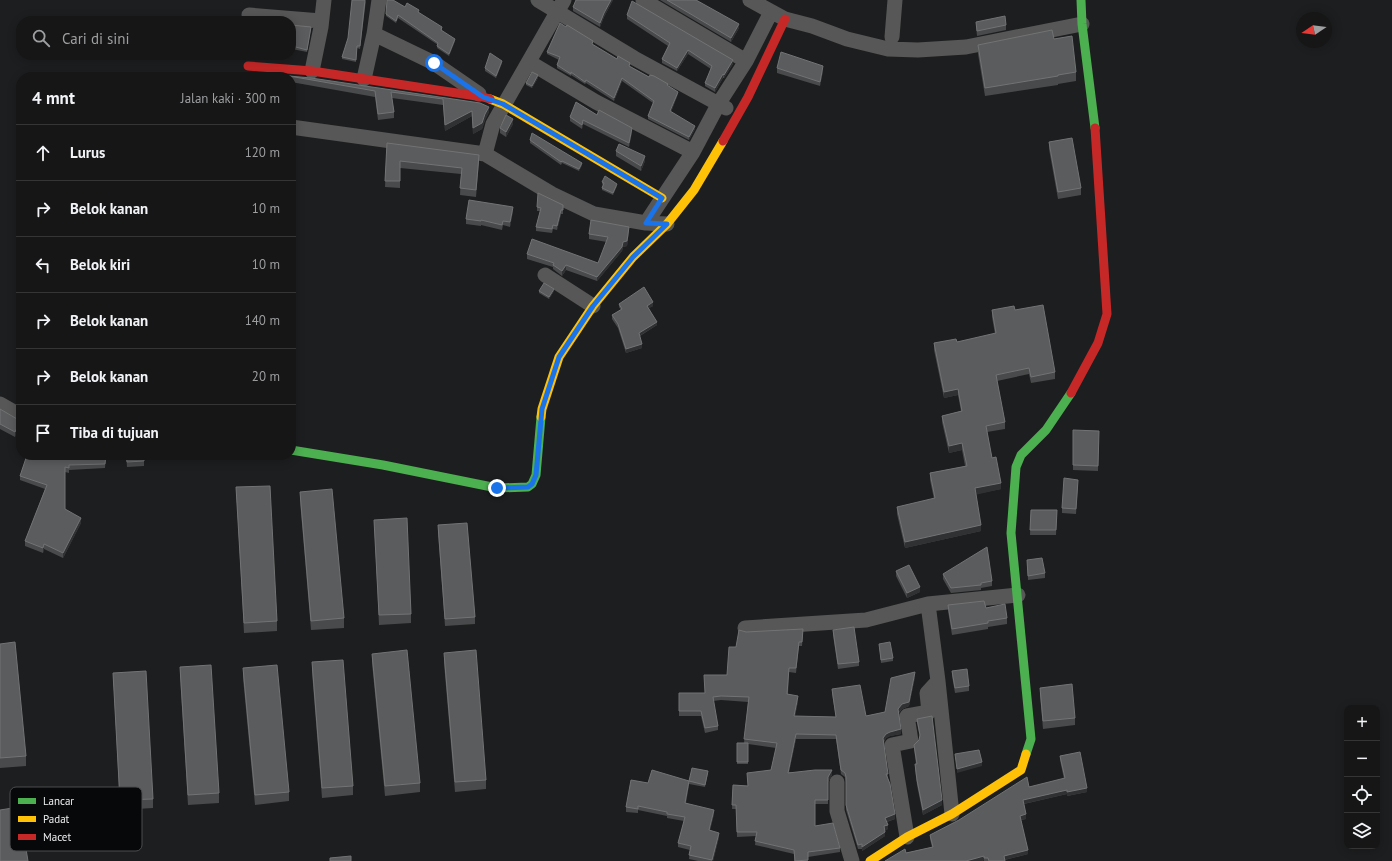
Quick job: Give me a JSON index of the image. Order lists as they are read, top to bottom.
{
  "legend": ["Lancar", "Padat", "Macet"],
  "north": "left",
  "page": {
    "search": "Cari di sini",
    "heading": ["4 mnt", "Jalan kaki · 300 m"],
    "list": [
      ["Lurus", "120 m"],
      ["Belok kanan", "10 m"],
      ["Belok kiri", "10 m"],
      ["Belok kanan", "140 m"],
      ["Belok kanan", "20 m"],
      "Tiba di tujuan"
    ],
    "map_buttons": ["+", "−"]
  }
}
